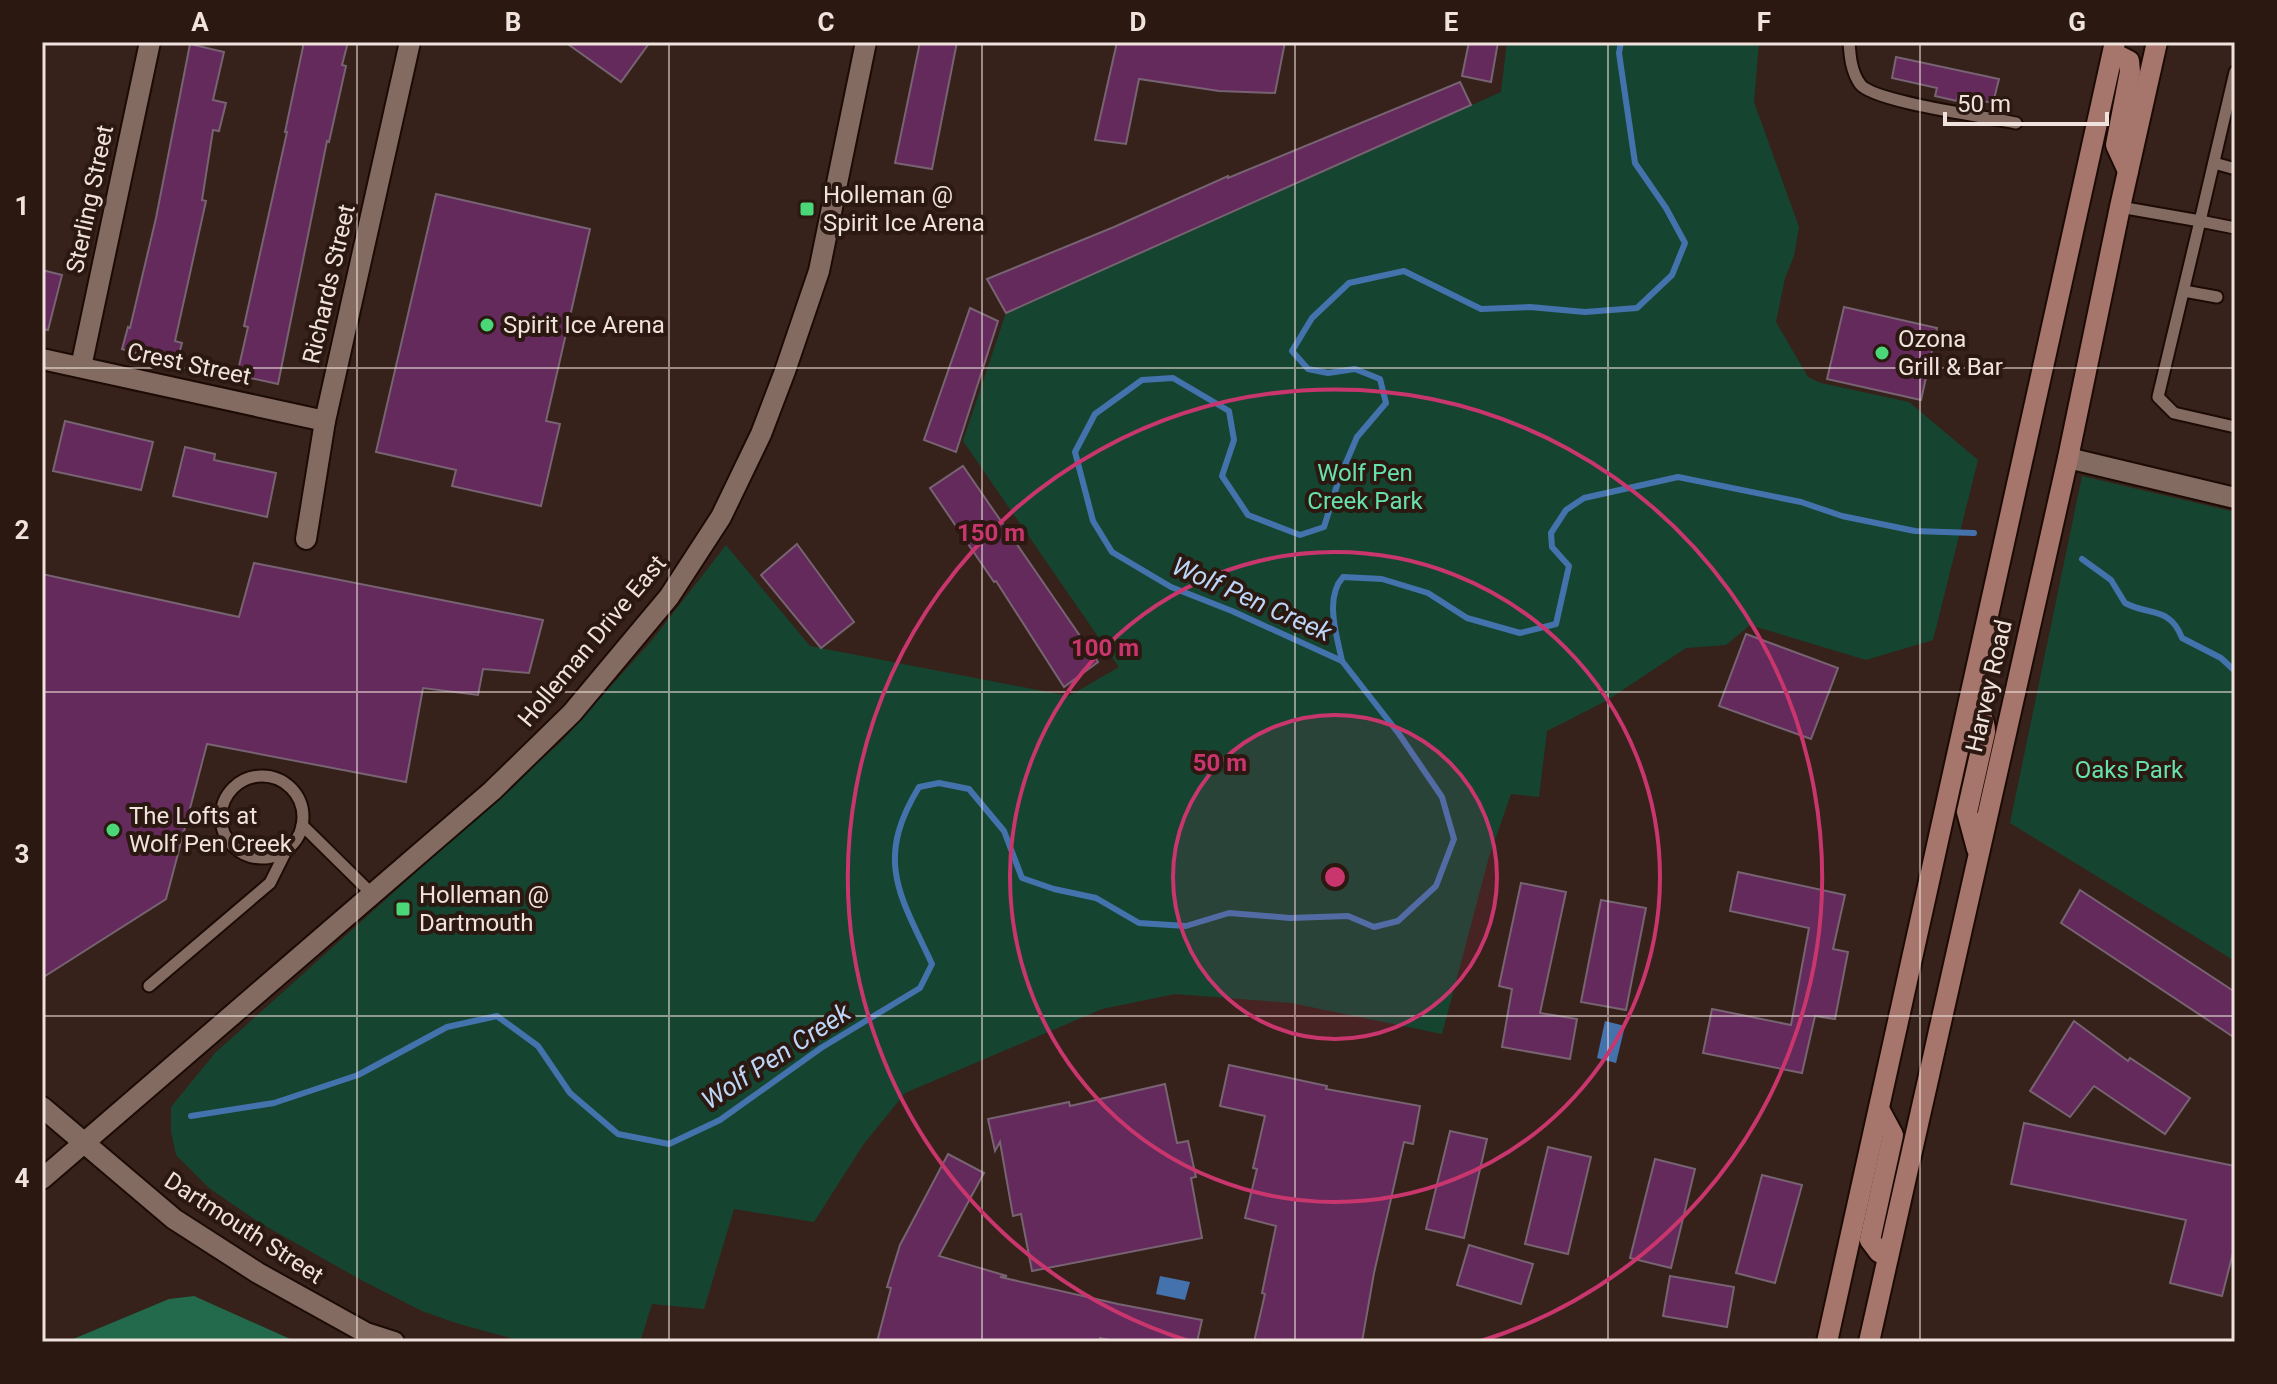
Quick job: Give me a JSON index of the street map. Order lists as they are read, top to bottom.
{
  "streets": {
    "main road": ["Harvey Road"],
    "street": [
      "Sterling Street",
      "Richards Street",
      "Crest Street",
      "Holleman Drive East",
      "Dartmouth Street"
    ]
  },
  "crossings": [
    ["Sterling Street", "Crest Street"],
    ["Richards Street", "Crest Street"],
    ["Holleman Drive East", "Dartmouth Street"]
  ],
  "water": ["Wolf Pen Creek"],
  "parks": ["Wolf Pen Creek Park", "Oaks Park"],
  "places": {
    "transit": ["Holleman @ Spirit Ice Arena", "Holleman @ Dartmouth"],
    "other": ["Spirit Ice Arena", "Ozona Grill & Bar", "The Lofts at Wolf Pen Creek"]
  },
  "scale_bar": "50 m",
  "grid": {
    "columns": [
      "A",
      "B",
      "C",
      "D",
      "E",
      "F",
      "G"
    ],
    "rows": [
      "1",
      "2",
      "3",
      "4"
    ]
  },
  "rings": ["150 m", "100 m", "50 m"]
}
